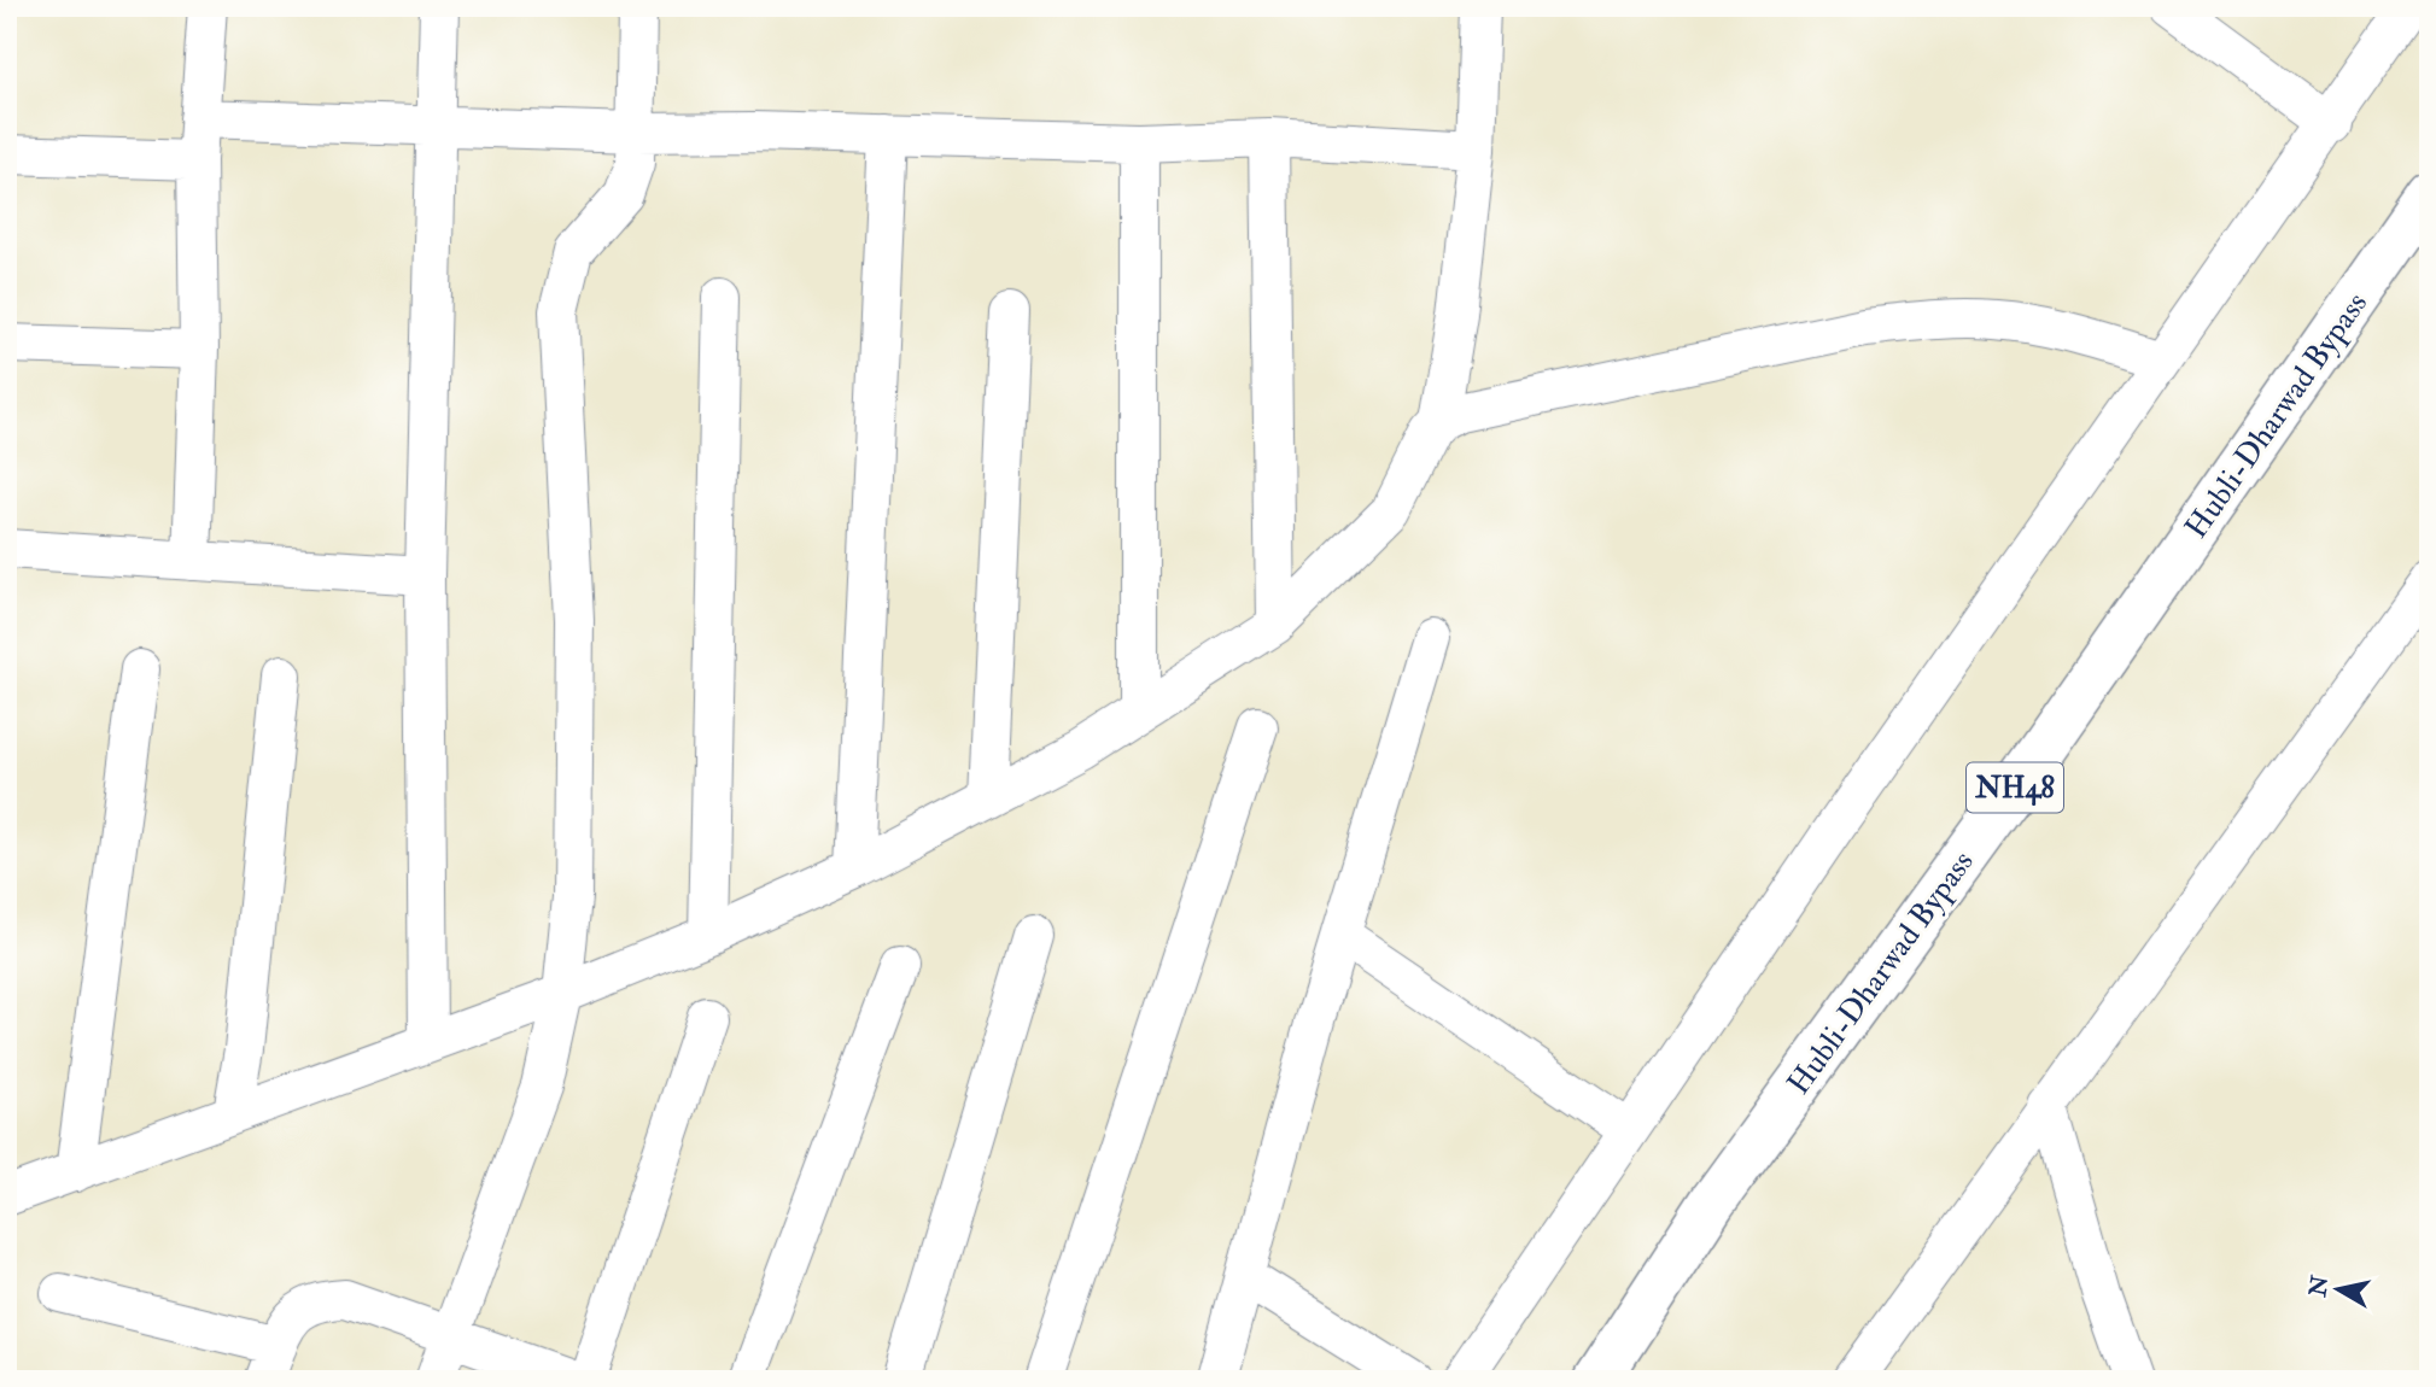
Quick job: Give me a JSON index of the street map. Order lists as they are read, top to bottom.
{
  "streets": {
    "highway": ["Hubli-Dharwad Bypass", "NH48"]
  },
  "north": "left"
}
